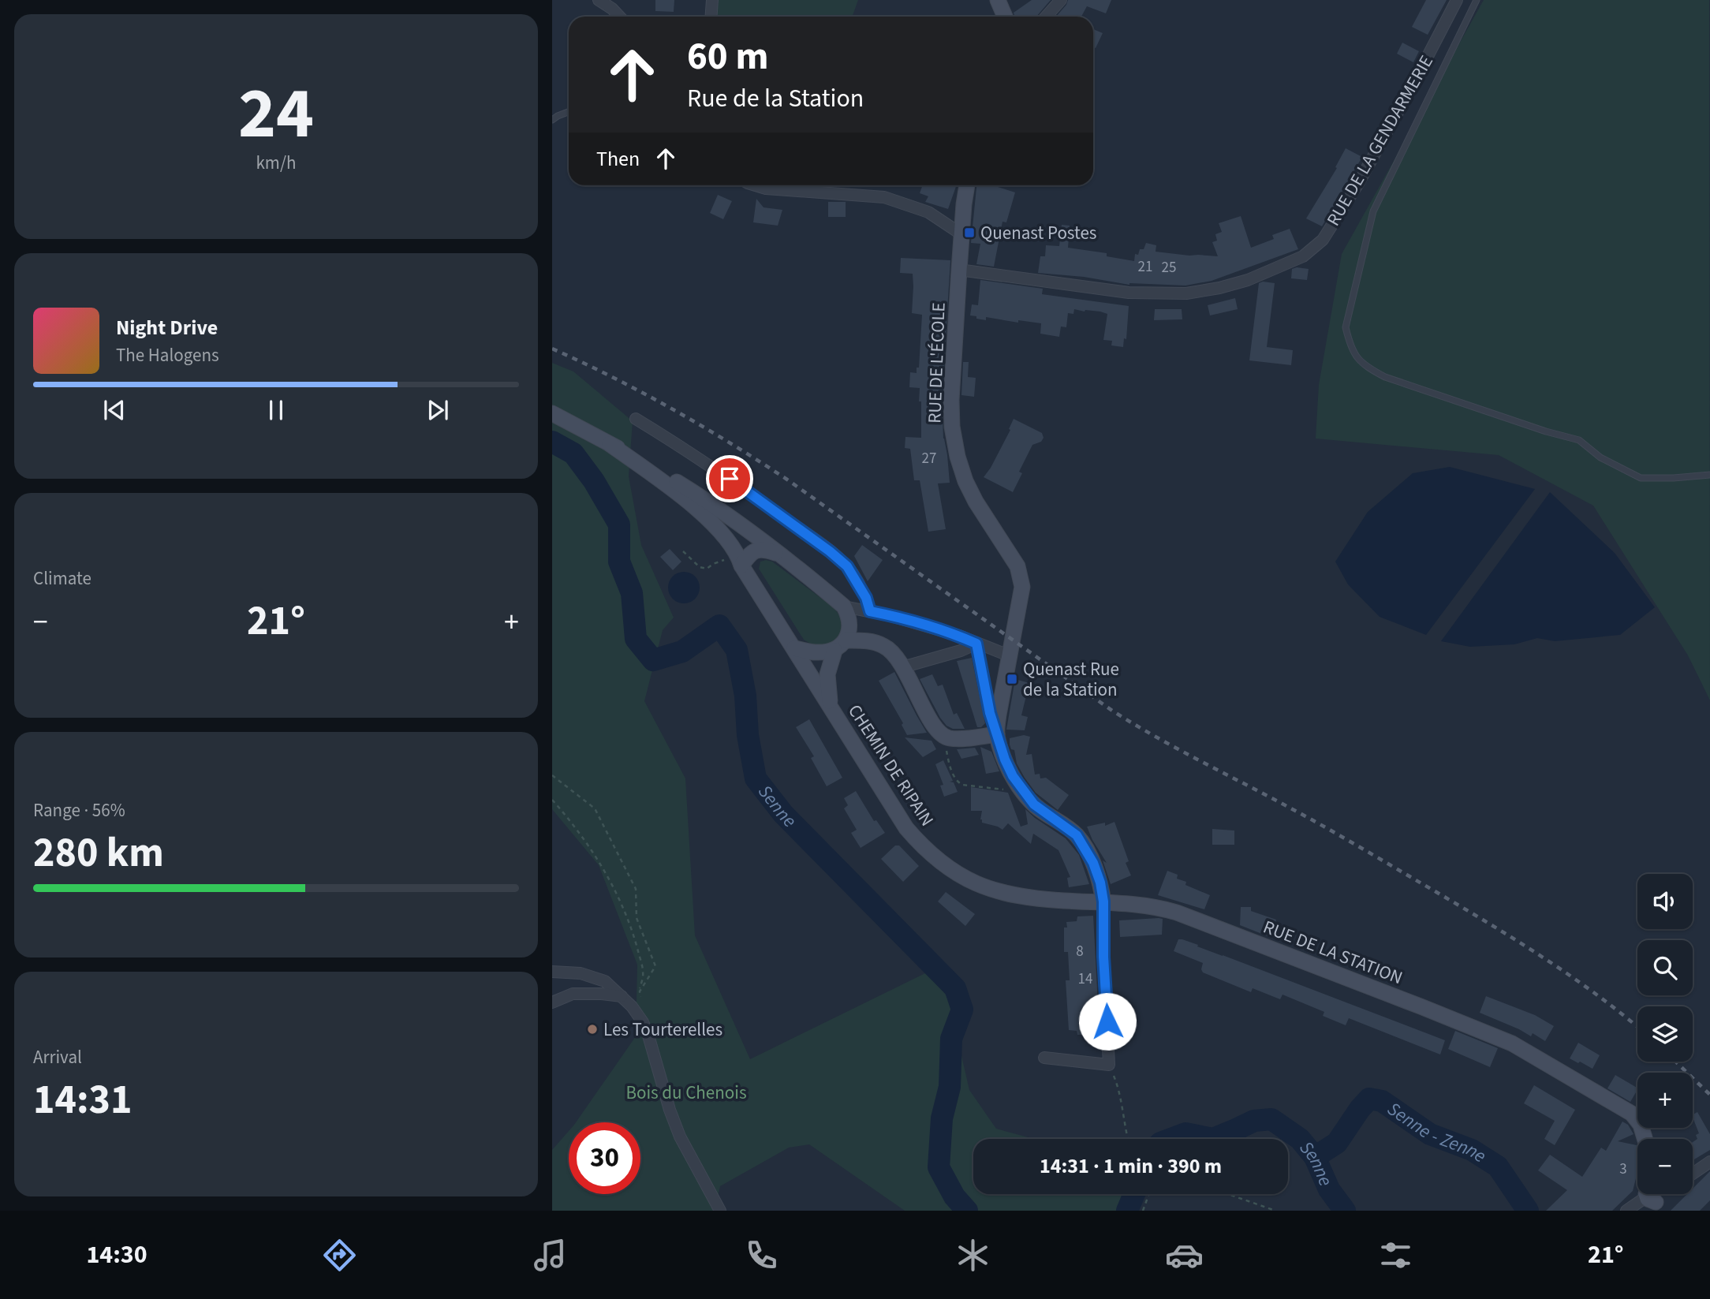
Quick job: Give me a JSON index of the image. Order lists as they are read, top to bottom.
{
  "streets": {
    "street": [
      "RUE DE LA GENDARMERIE",
      "RUE DE L'ÉCOLE",
      "CHEMIN DE RIPAIN",
      "RUE DE LA STATION"
    ]
  },
  "crossings": [
    ["RUE DE LA GENDARMERIE", "RUE DE L'ÉCOLE"],
    ["CHEMIN DE RIPAIN", "RUE DE LA STATION"]
  ],
  "water": ["Senne", "Senne - Zenne"],
  "parks": ["Bois du Chenois"],
  "places": {
    "transit": ["Quenast Postes", "Quenast Rue de la Station"],
    "other": ["Les Tourterelles"]
  },
  "house_numbers": [
    "21",
    "25",
    "27",
    "8",
    "14",
    "3"
  ],
  "page": {
    "tile": [
      ["24", "km/h"],
      "Climate",
      ["Range · 56%", "280 km"],
      ["Arrival", "14:31"]
    ],
    "turn": ["60 m", "Rue de la Station"],
    "then": "Then",
    "song": ["Night Drive", "The Halogens"],
    "heat": ["−", "21°", "+"],
    "map_buttons": ["+", "−"],
    "limit": "30",
    "trip": "14:31 · 1 min · 390 m",
    "tabs": ["14:30", "21°"]
  }
}
